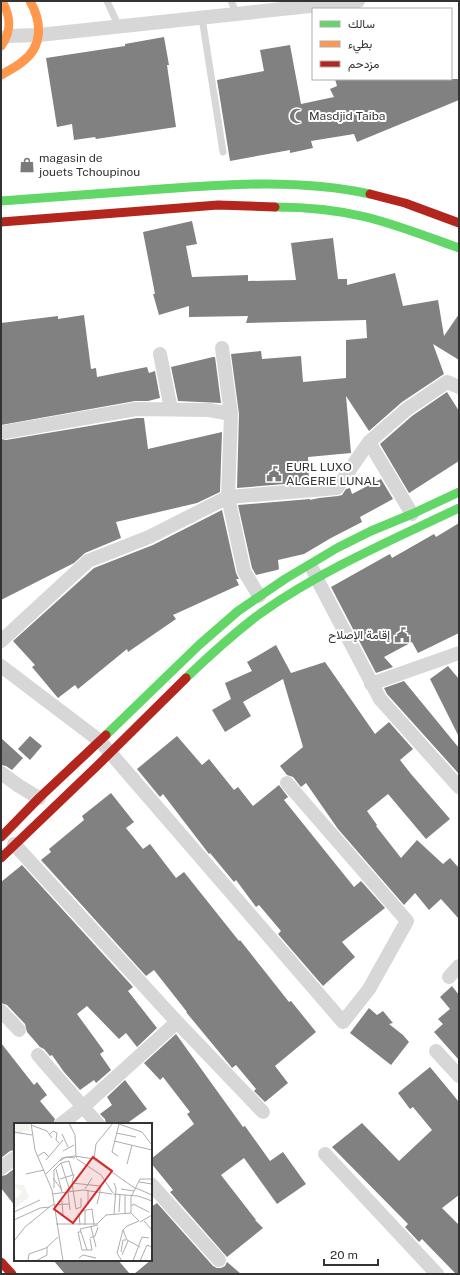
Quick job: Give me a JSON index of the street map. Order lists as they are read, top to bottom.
{
  "places": {
    "mosque": ["Masdjid Taiba"],
    "shop": ["magasin de jouets Tchoupinou"],
    "public building": ["EURL LUXO ALGERIE LUNAL", "إقامة الإصلاح"]
  },
  "legend": ["سالك", "بطيء", "مزدحم"],
  "scale_bar": "20 m"
}
